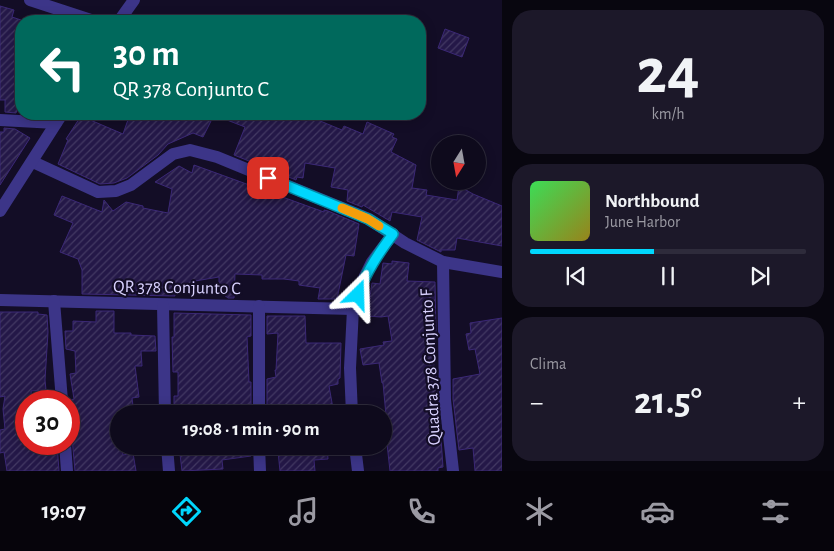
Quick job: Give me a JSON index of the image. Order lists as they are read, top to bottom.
{
  "streets": {
    "street": ["QR 378 Conjunto C", "Quadra 378 Conjunto F"]
  },
  "north": "bottom",
  "page": {
    "tile": [
      ["24", "km/h"],
      "Clima"
    ],
    "turn": ["30 m", "QR 378 Conjunto C"],
    "song": ["Northbound", "June Harbor"],
    "heat": ["−", "21.5°", "+"],
    "limit": "30",
    "trip": "19:08 · 1 min · 90 m",
    "tabs": "19:07"
  }
}
